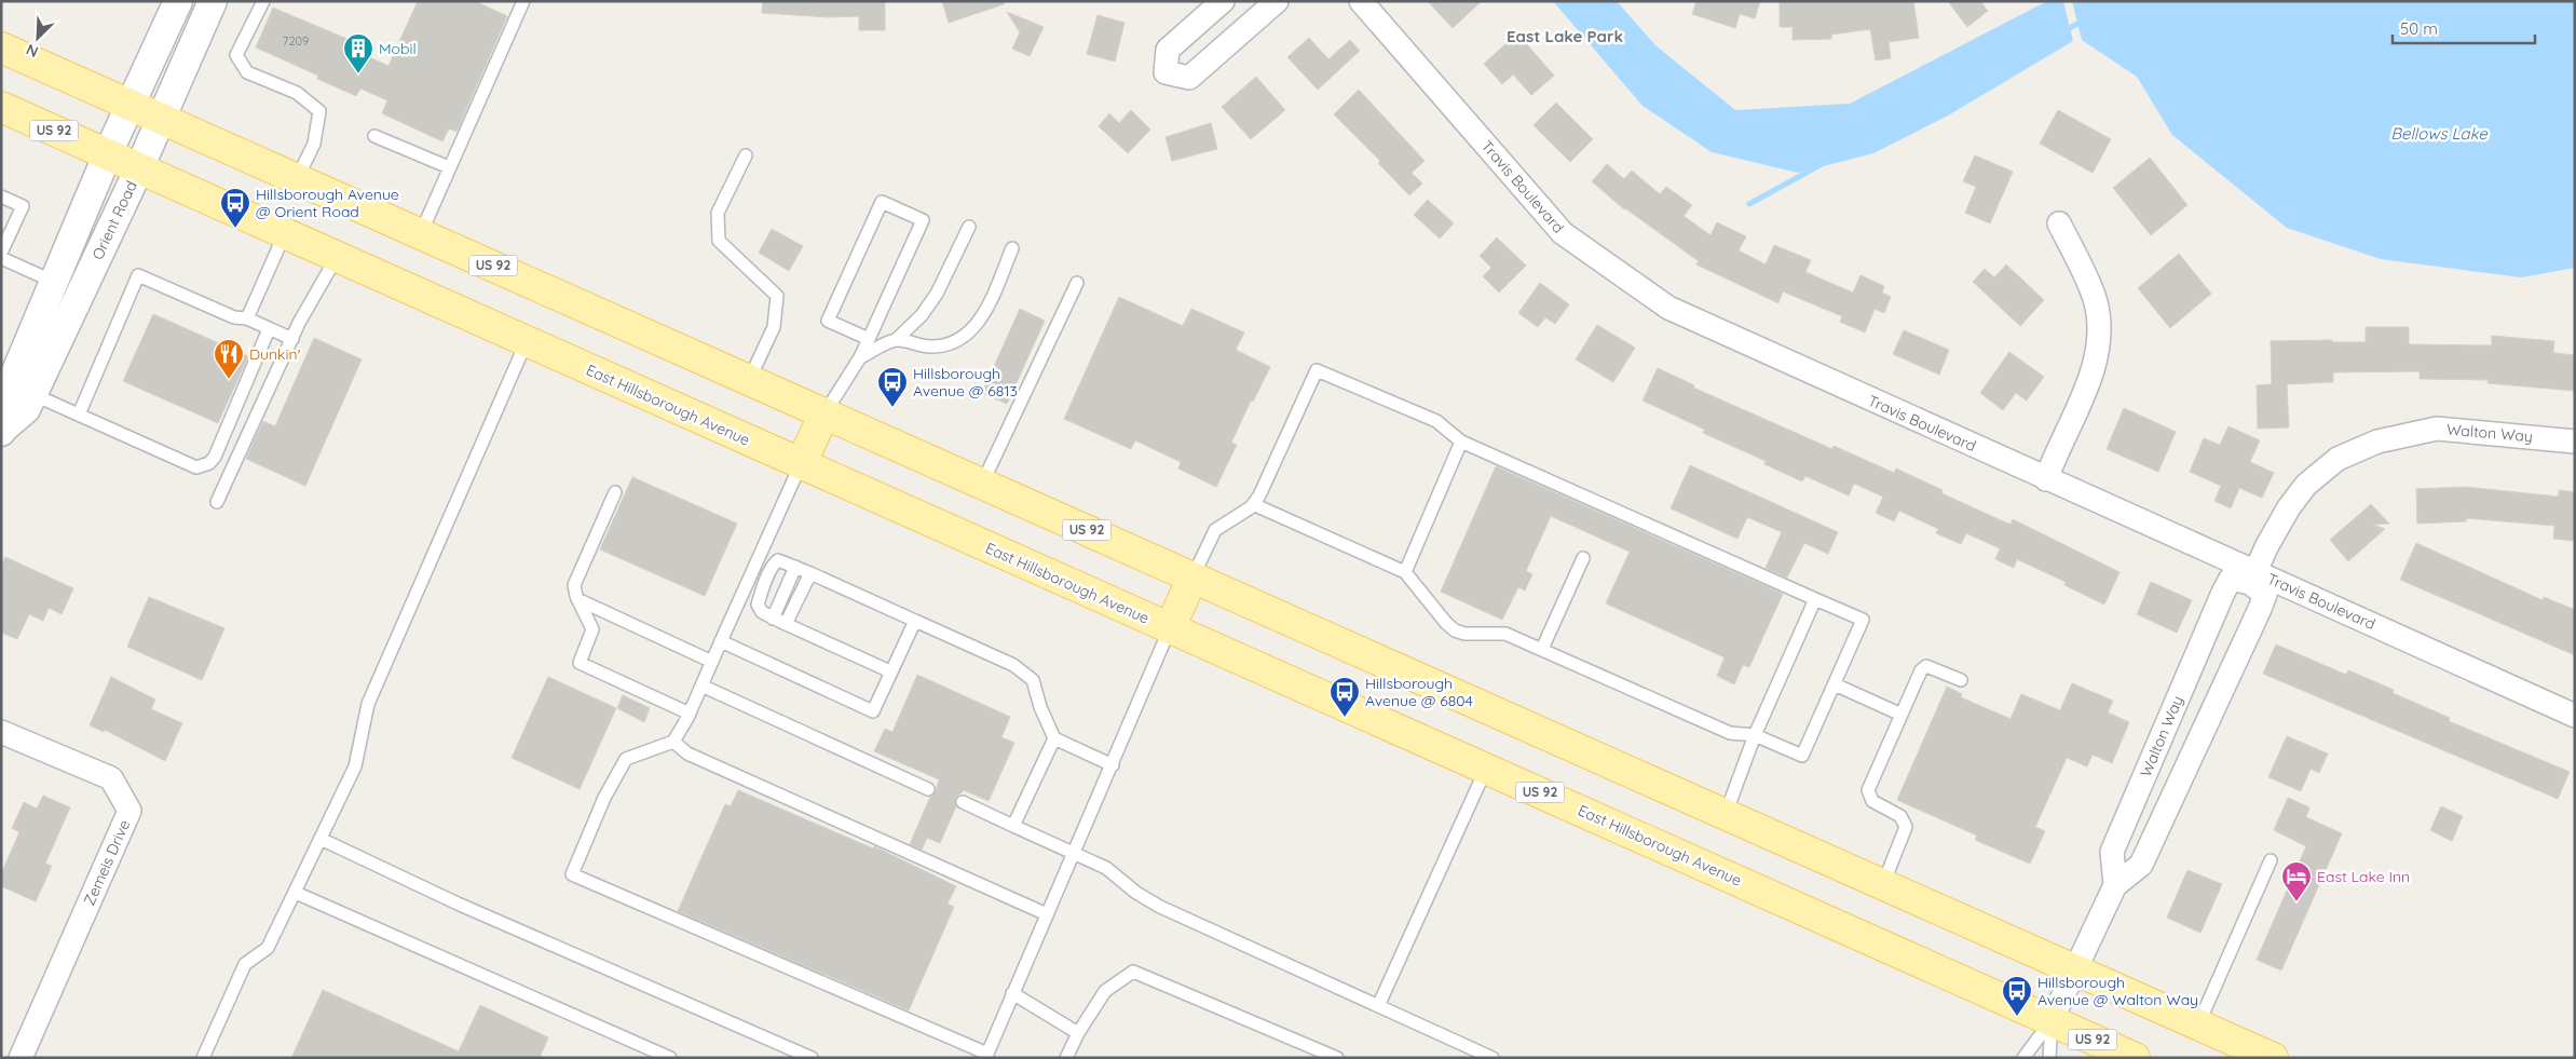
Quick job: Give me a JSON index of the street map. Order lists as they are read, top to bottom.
{
  "streets": {
    "main road": ["US 92", "East Hillsborough Avenue"],
    "street": [
      "Travis Boulevard",
      "Orient Road",
      "Walton Way",
      "Zemeis Drive"
    ]
  },
  "crossings": [
    ["US 92", "Orient Road"],
    ["Travis Boulevard", "Walton Way"],
    ["Orient Road", "East Hillsborough Avenue"]
  ],
  "districts": ["East Lake Park"],
  "water": ["Bellows Lake"],
  "places": {
    "building": ["Mobil"],
    "bus stop": [
      "Hillsborough Avenue @ Orient Road",
      "Hillsborough Avenue @ 6813",
      "Hillsborough Avenue @ 6804",
      "Hillsborough Avenue @ Walton Way"
    ],
    "restaurant": ["Dunkin'"],
    "hotel": ["East Lake Inn"]
  },
  "house_numbers": ["7209"],
  "scale_bar": "50 m",
  "north": "bottom left"
}
